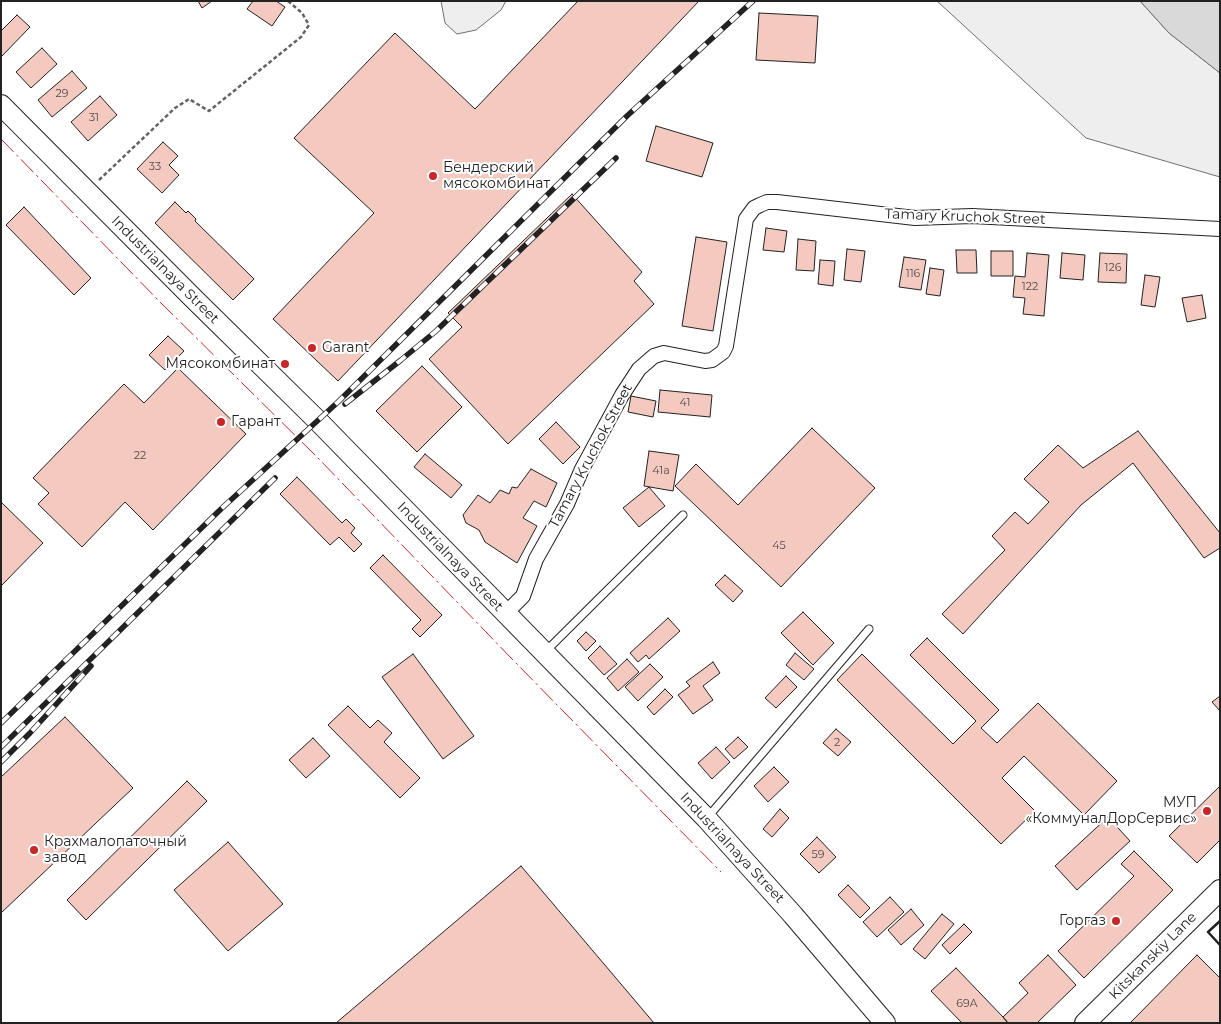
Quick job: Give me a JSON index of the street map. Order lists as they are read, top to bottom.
{
  "streets": {
    "main road": ["Industrialnaya Street", "Kitskanskiy Lane"],
    "street": ["Tamary Kruchok Street"]
  },
  "crossings": [
    ["Tamary Kruchok Street", "Industrialnaya Street"]
  ],
  "places": [
    "Бендерский мясокомбинат",
    "Garant",
    "Мясокомбинат",
    "Гарант",
    "МУП «КоммуналДорСервис»",
    "Крахмалопаточный завод",
    "Горгаз"
  ],
  "house_numbers": [
    "29",
    "31",
    "33",
    "126",
    "116",
    "122",
    "41",
    "22",
    "41a",
    "45",
    "2",
    "59",
    "69А"
  ]
}
